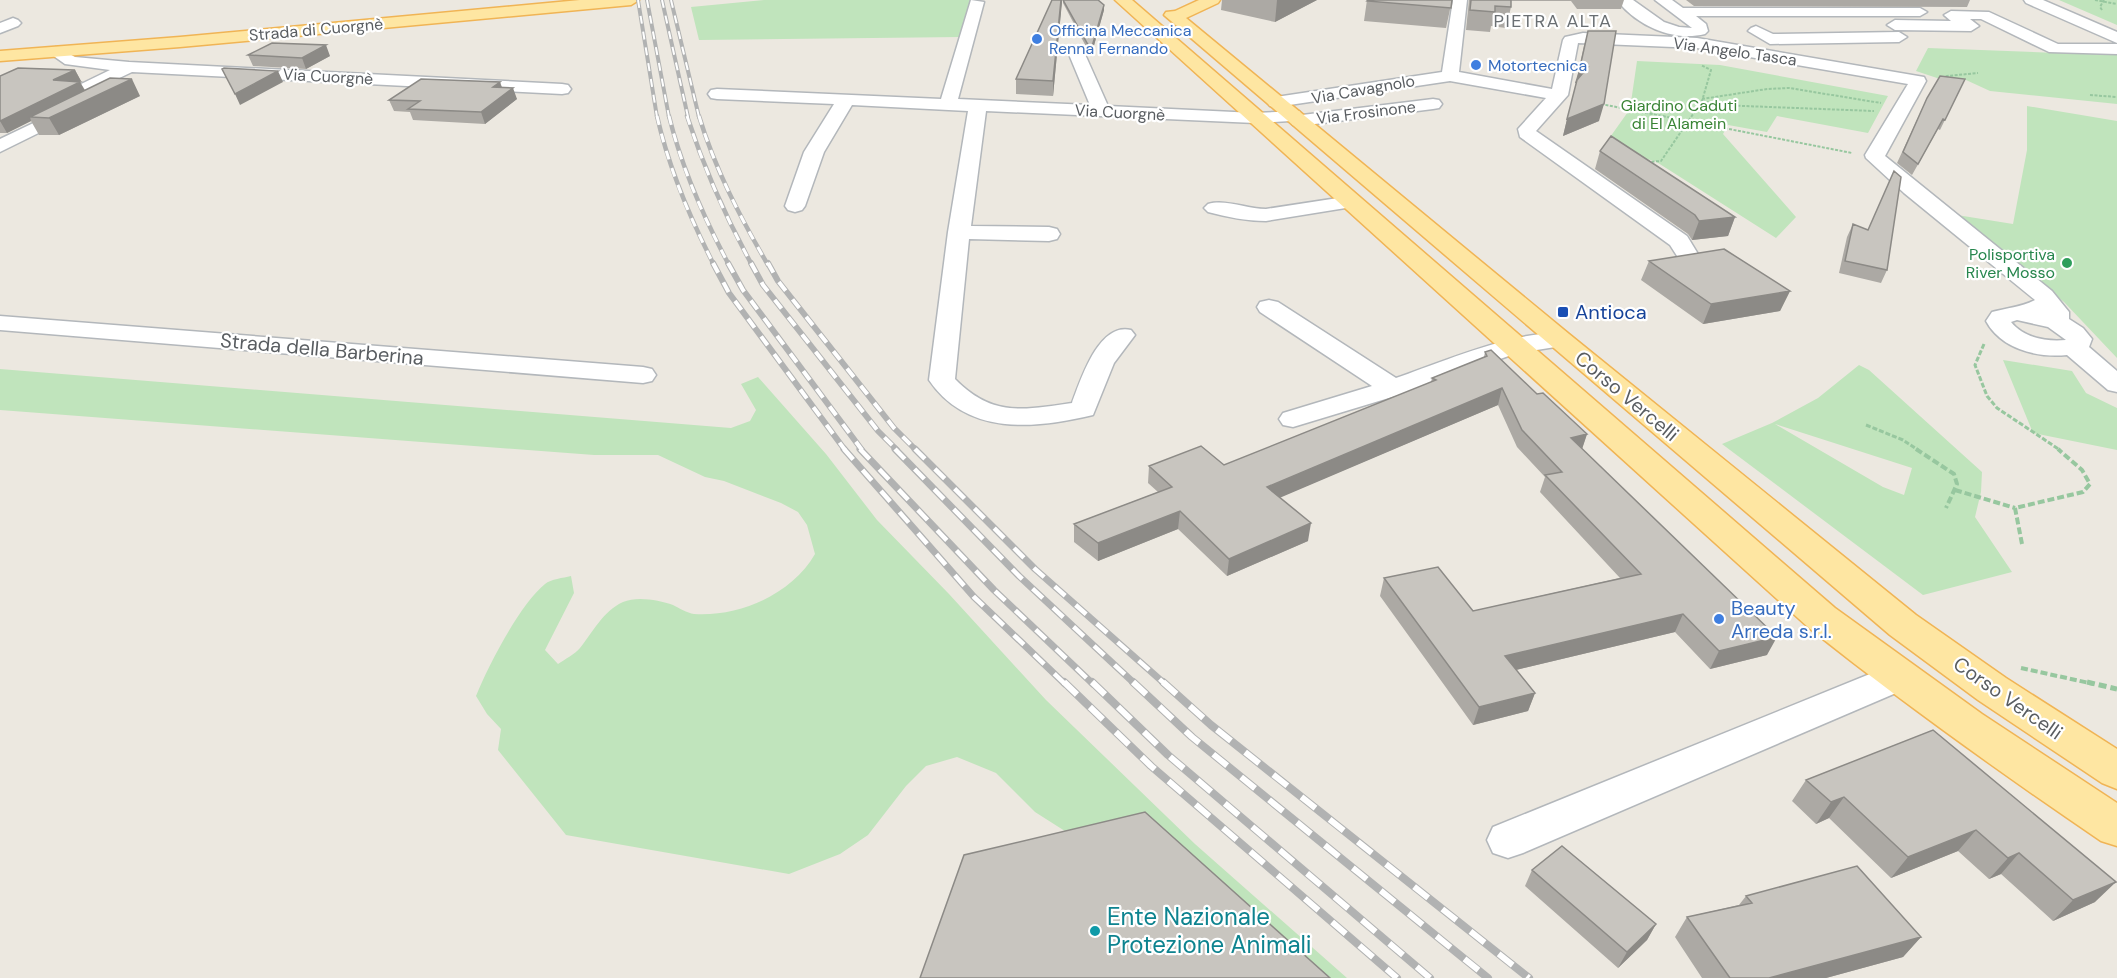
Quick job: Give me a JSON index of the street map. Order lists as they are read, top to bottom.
{
  "streets": {
    "main road": ["Strada di Cuorgnè", "Corso Vercelli"],
    "street": [
      "Via Angelo Tasca",
      "Via Cuorgnè",
      "Via Cavagnolo",
      "Via Frosinone",
      "Strada della Barberina"
    ]
  },
  "crossings": [
    ["Strada di Cuorgnè", "Via Cuorgnè"],
    ["Via Angelo Tasca", "Via Cavagnolo"],
    ["Via Cuorgnè", "Via Frosinone"],
    ["Via Cuorgnè", "Corso Vercelli"],
    ["Via Cavagnolo", "Corso Vercelli"],
    ["Via Frosinone", "Corso Vercelli"]
  ],
  "districts": ["PIETRA ALTA"],
  "parks": ["Giardino Caduti di El Alamein"],
  "places": {
    "other": [
      "Officina Meccanica Renna Fernando",
      "Motortecnica",
      "Polisportiva River Mosso",
      "Beauty Arreda s.r.l.",
      "Ente Nazionale Protezione Animali"
    ],
    "transit": ["Antioca"]
  }
}
